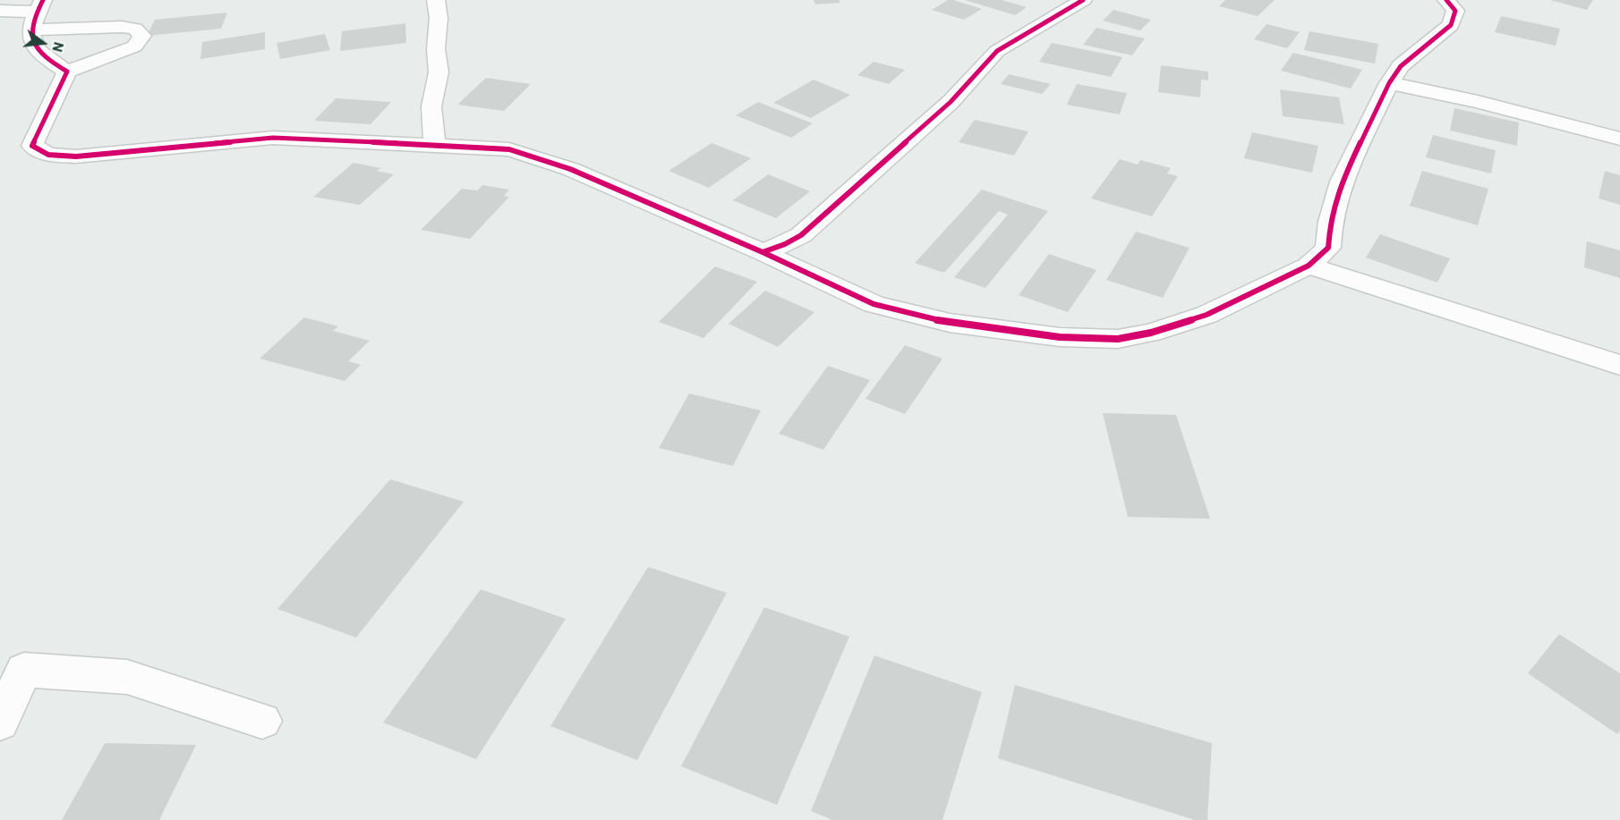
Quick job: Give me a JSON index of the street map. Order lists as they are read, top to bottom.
{
  "north": "right"
}
